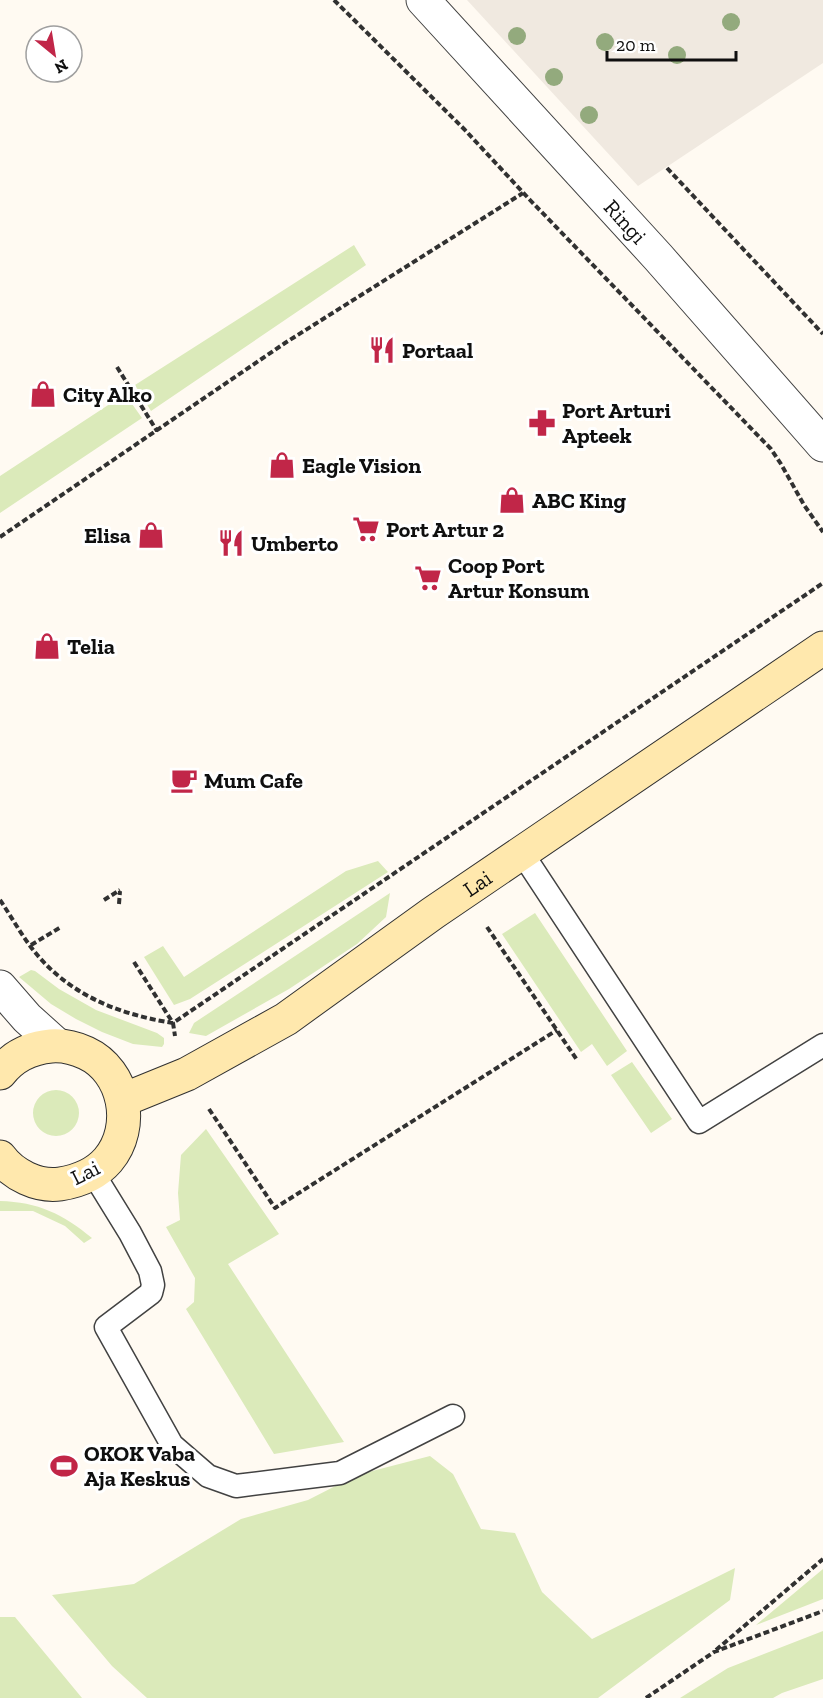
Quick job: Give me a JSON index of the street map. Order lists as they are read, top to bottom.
{
  "streets": {
    "street": ["Ringi", "Lai"]
  },
  "places": {
    "restaurant": ["Portaal", "Umberto"],
    "shop": [
      "City Alko",
      "Eagle Vision",
      "ABC King",
      "Elisa",
      "Telia"
    ],
    "pharmacy": ["Port Arturi Apteek"],
    "supermarket": ["Port Artur 2", "Coop Port Artur Konsum"],
    "cafe": ["Mum Cafe"],
    "sports": ["OKOK Vaba Aja Keskus"]
  },
  "scale_bar": "20 m",
  "north": "bottom right"
}
